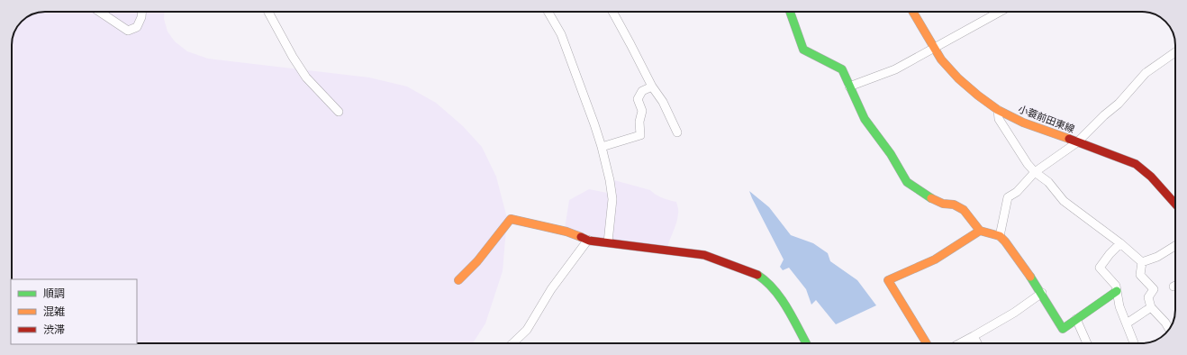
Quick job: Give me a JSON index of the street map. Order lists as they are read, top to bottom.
{
  "streets": {
    "street": ["小蓑前田東線"]
  },
  "legend": ["順調", "混雑", "渋滞"]
}
